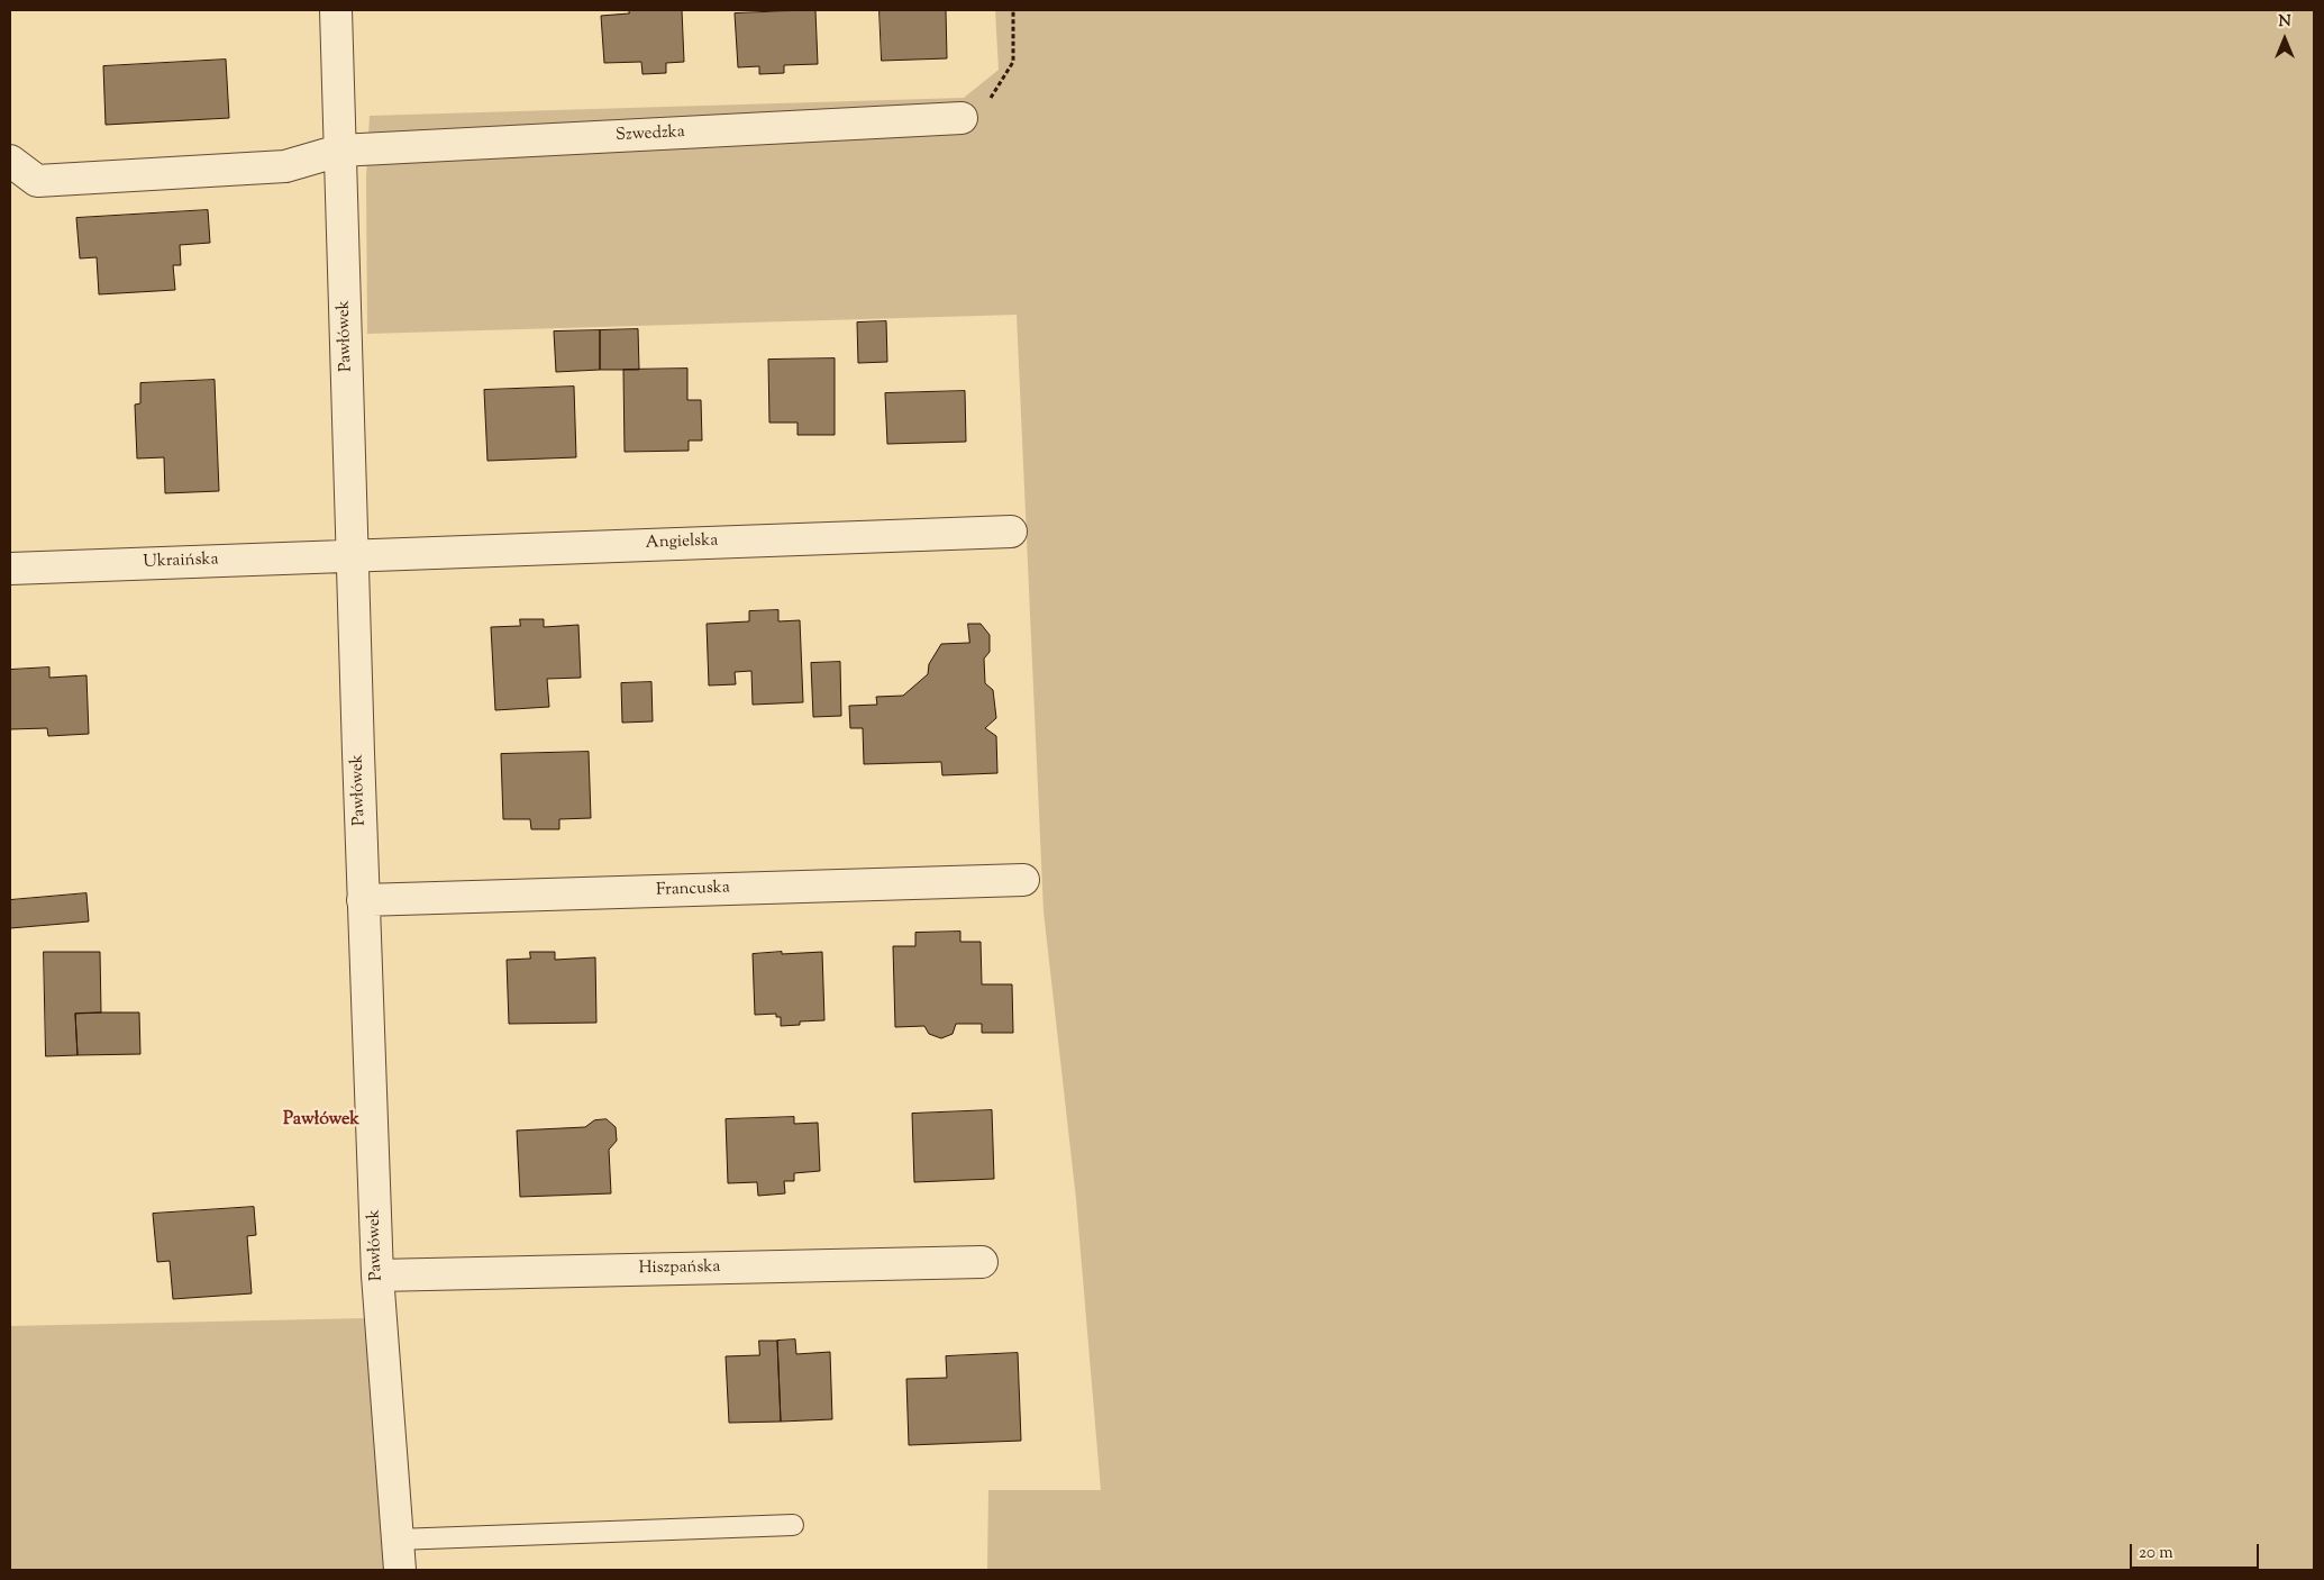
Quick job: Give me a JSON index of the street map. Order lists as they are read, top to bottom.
{
  "streets": {
    "street": [
      "Szwedzka",
      "Pawłówek",
      "Angielska",
      "Ukraińska",
      "Francuska",
      "Hiszpańska"
    ]
  },
  "crossings": [
    ["Szwedzka", "Pawłówek"],
    ["Pawłówek", "Angielska"],
    ["Pawłówek", "Ukraińska"],
    ["Pawłówek", "Francuska"],
    ["Pawłówek", "Hiszpańska"],
    ["Angielska", "Ukraińska"]
  ],
  "districts": ["Pawłówek"],
  "scale_bar": "20 m",
  "north": "top"
}
